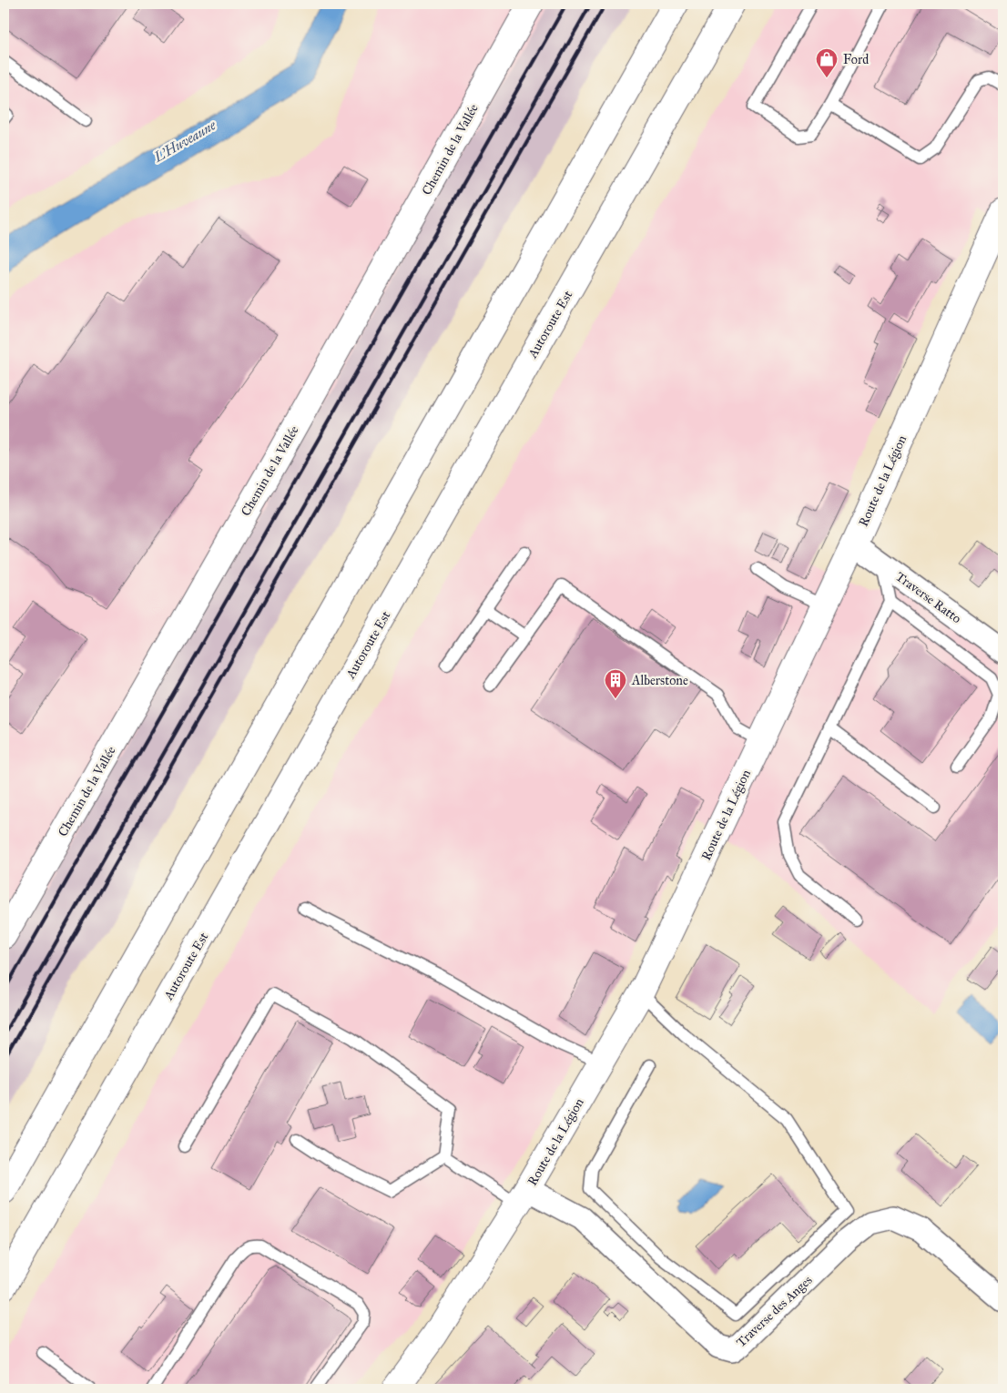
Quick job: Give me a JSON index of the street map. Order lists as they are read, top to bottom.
{
  "streets": {
    "main road": ["Chemin de la Vallée", "Autoroute Est", "Route de la Légion"],
    "street": ["Traverse Ratto", "Traverse des Anges"]
  },
  "crossings": [
    ["Route de la Légion", "Traverse Ratto"],
    ["Route de la Légion", "Traverse des Anges"]
  ],
  "water": ["L'Huveaune"],
  "places": {
    "shop": ["Ford"],
    "building": ["Alberstone"]
  }
}
